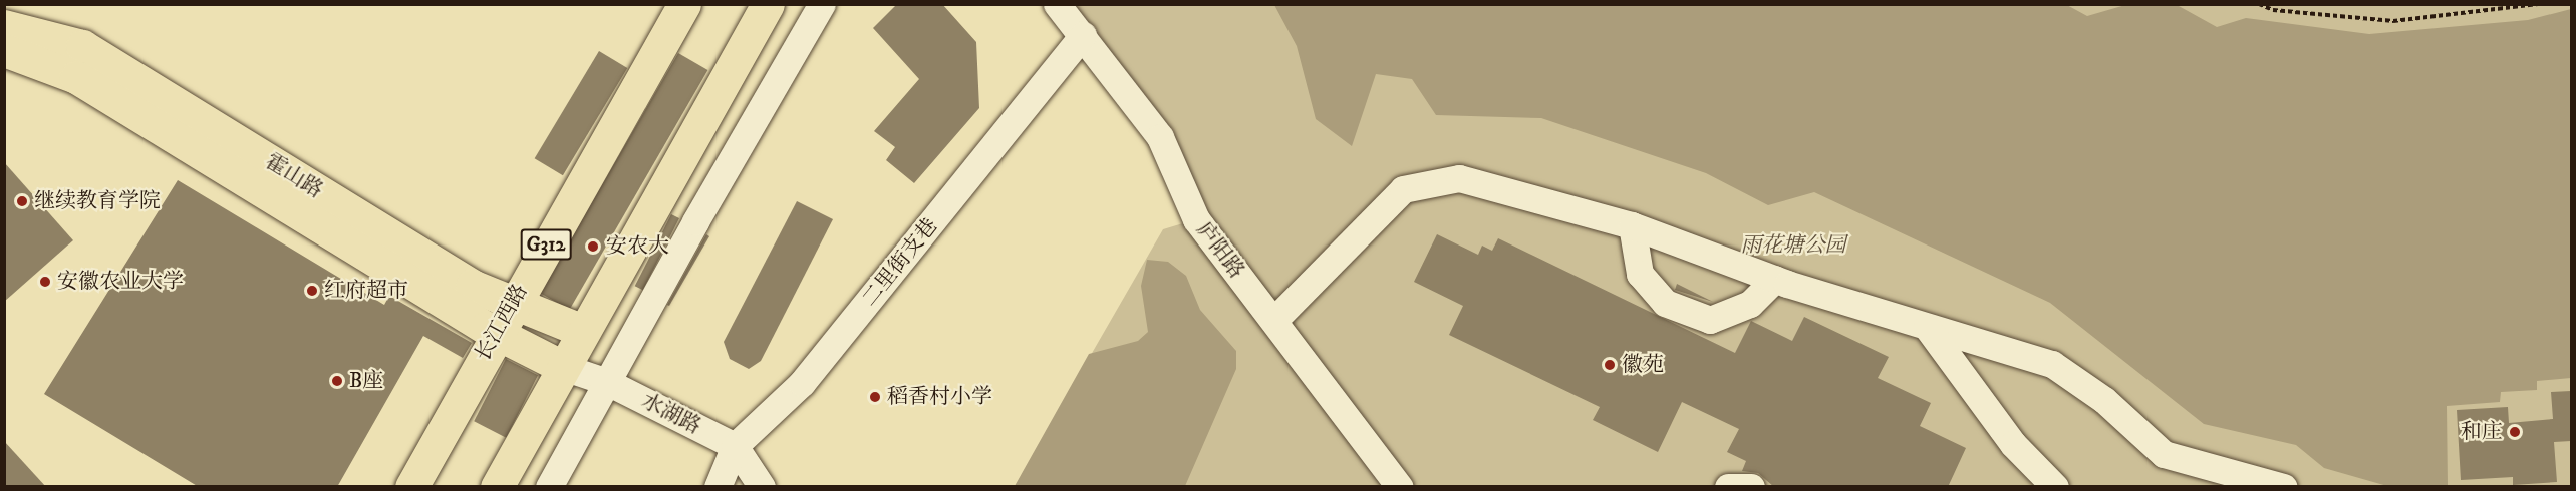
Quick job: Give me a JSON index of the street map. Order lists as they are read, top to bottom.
{
  "streets": {
    "main road": ["霍山路", "G312", "长江西路"],
    "street": ["庐阳路", "二里街支巷", "水湖路"]
  },
  "crossings": [
    ["霍山路", "长江西路"],
    ["霍山路", "水湖路"],
    ["庐阳路", "二里街支巷"],
    ["二里街支巷", "水湖路"]
  ],
  "parks": ["雨花塘公园"],
  "places": [
    "继续教育学院",
    "安农大",
    "安徽农业大学",
    "红府超市",
    "徽苑",
    "B座",
    "稻香村小学",
    "和庄"
  ]
}
